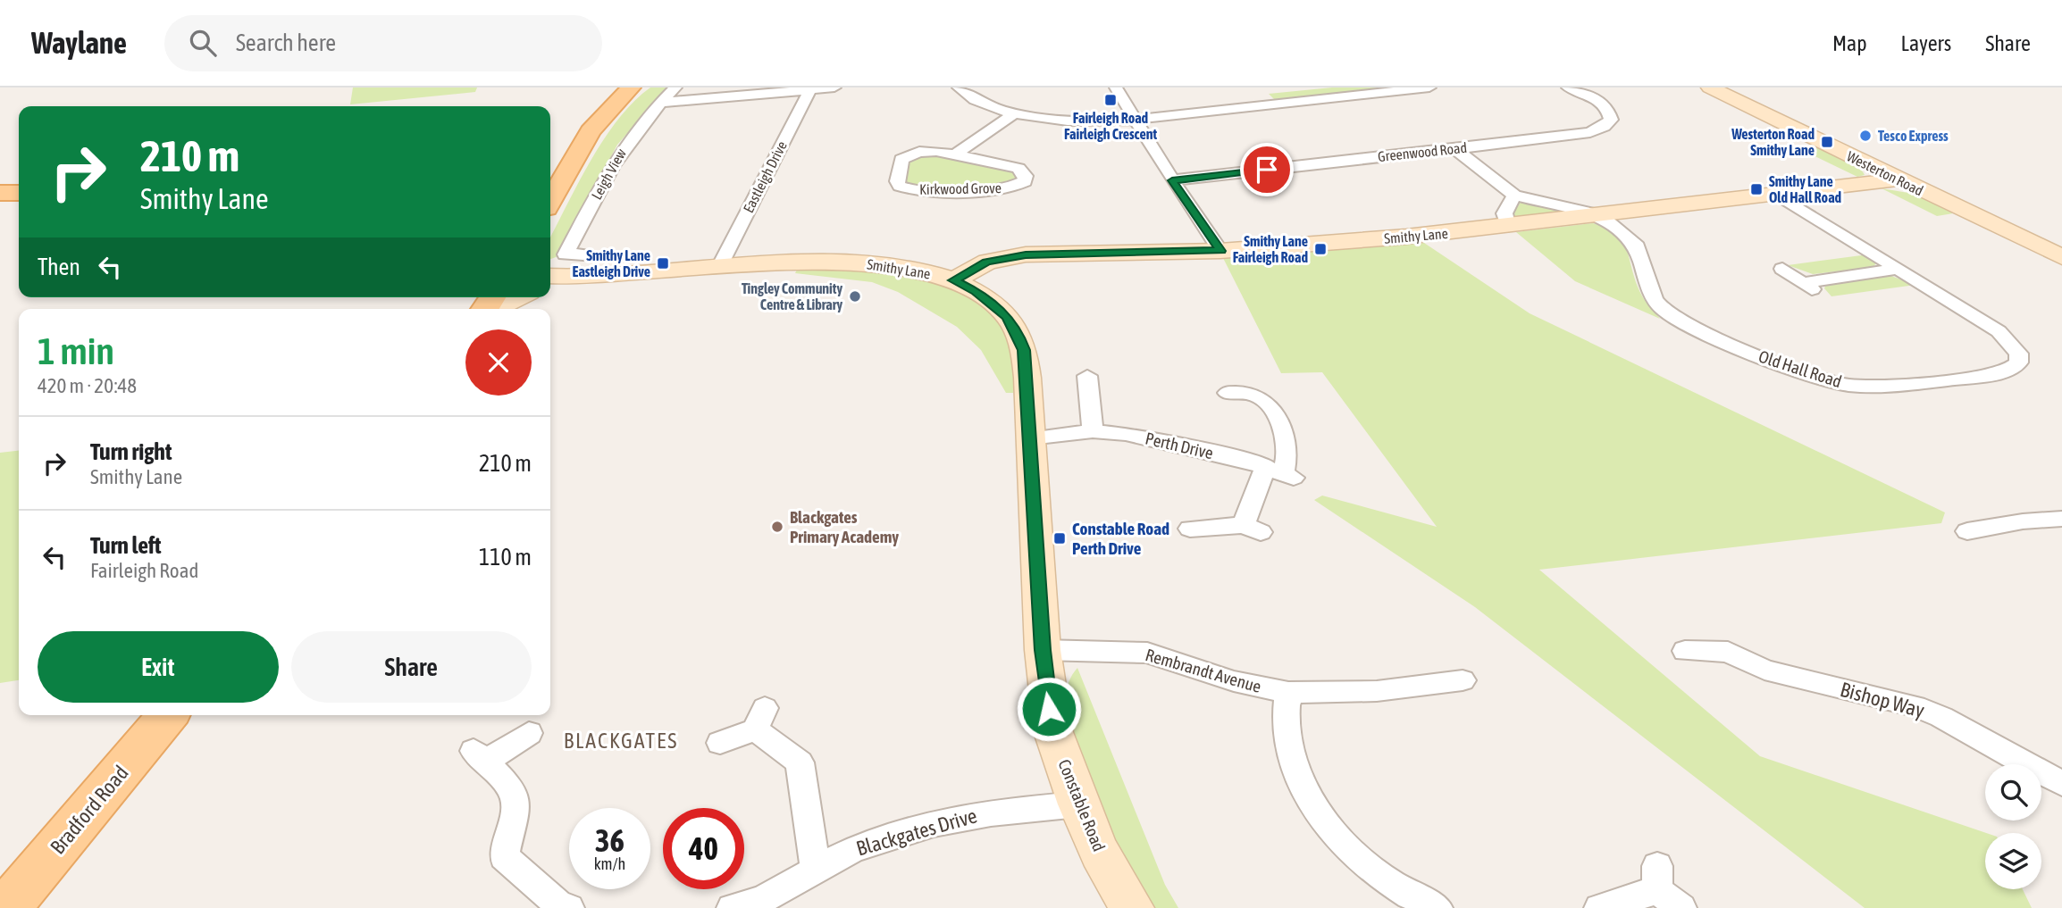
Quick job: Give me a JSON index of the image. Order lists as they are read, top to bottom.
{
  "streets": {
    "main road": ["Bradford Road"],
    "street": [
      "Greenwood Road",
      "Westerton Road",
      "Leigh View",
      "Eastleigh Drive",
      "Kirkwood Grove",
      "Smithy Lane",
      "Old Hall Road",
      "Perth Drive",
      "Rembrandt Avenue",
      "Bishop Way",
      "Constable Road",
      "Blackgates Drive"
    ]
  },
  "crossings": [
    ["Greenwood Road", "Smithy Lane"],
    ["Westerton Road", "Smithy Lane"],
    ["Eastleigh Drive", "Smithy Lane"],
    ["Smithy Lane", "Old Hall Road"],
    ["Smithy Lane", "Constable Road"],
    ["Perth Drive", "Constable Road"],
    ["Rembrandt Avenue", "Constable Road"],
    ["Constable Road", "Blackgates Drive"]
  ],
  "districts": ["BLACKGATES"],
  "places": {
    "transit": [
      "Fairleigh Road Fairleigh Crescent",
      "Westerton Road Smithy Lane",
      "Smithy Lane Old Hall Road",
      "Smithy Lane Fairleigh Road",
      "Smithy Lane Eastleigh Drive",
      "Constable Road Perth Drive"
    ],
    "other": ["Tesco Express", "Tingley Community Centre & Library", "Blackgates Primary Academy"]
  },
  "page": {
    "header": "Waylane",
    "search": "Search here",
    "nav": ["Map", "Layers", "Share"],
    "turn": ["210 m", "Smithy Lane"],
    "then": "Then",
    "heading": ["1 min", "420 m · 20:48"],
    "list": [
      {
        "name": "Turn right",
        "note": "Smithy Lane",
        "value": "210 m"
      },
      {
        "name": "Turn left",
        "note": "Fairleigh Road",
        "value": "110 m"
      }
    ],
    "buttons": ["Exit", "Share"],
    "speed": "36 km/h",
    "limit": "40"
  }
}
